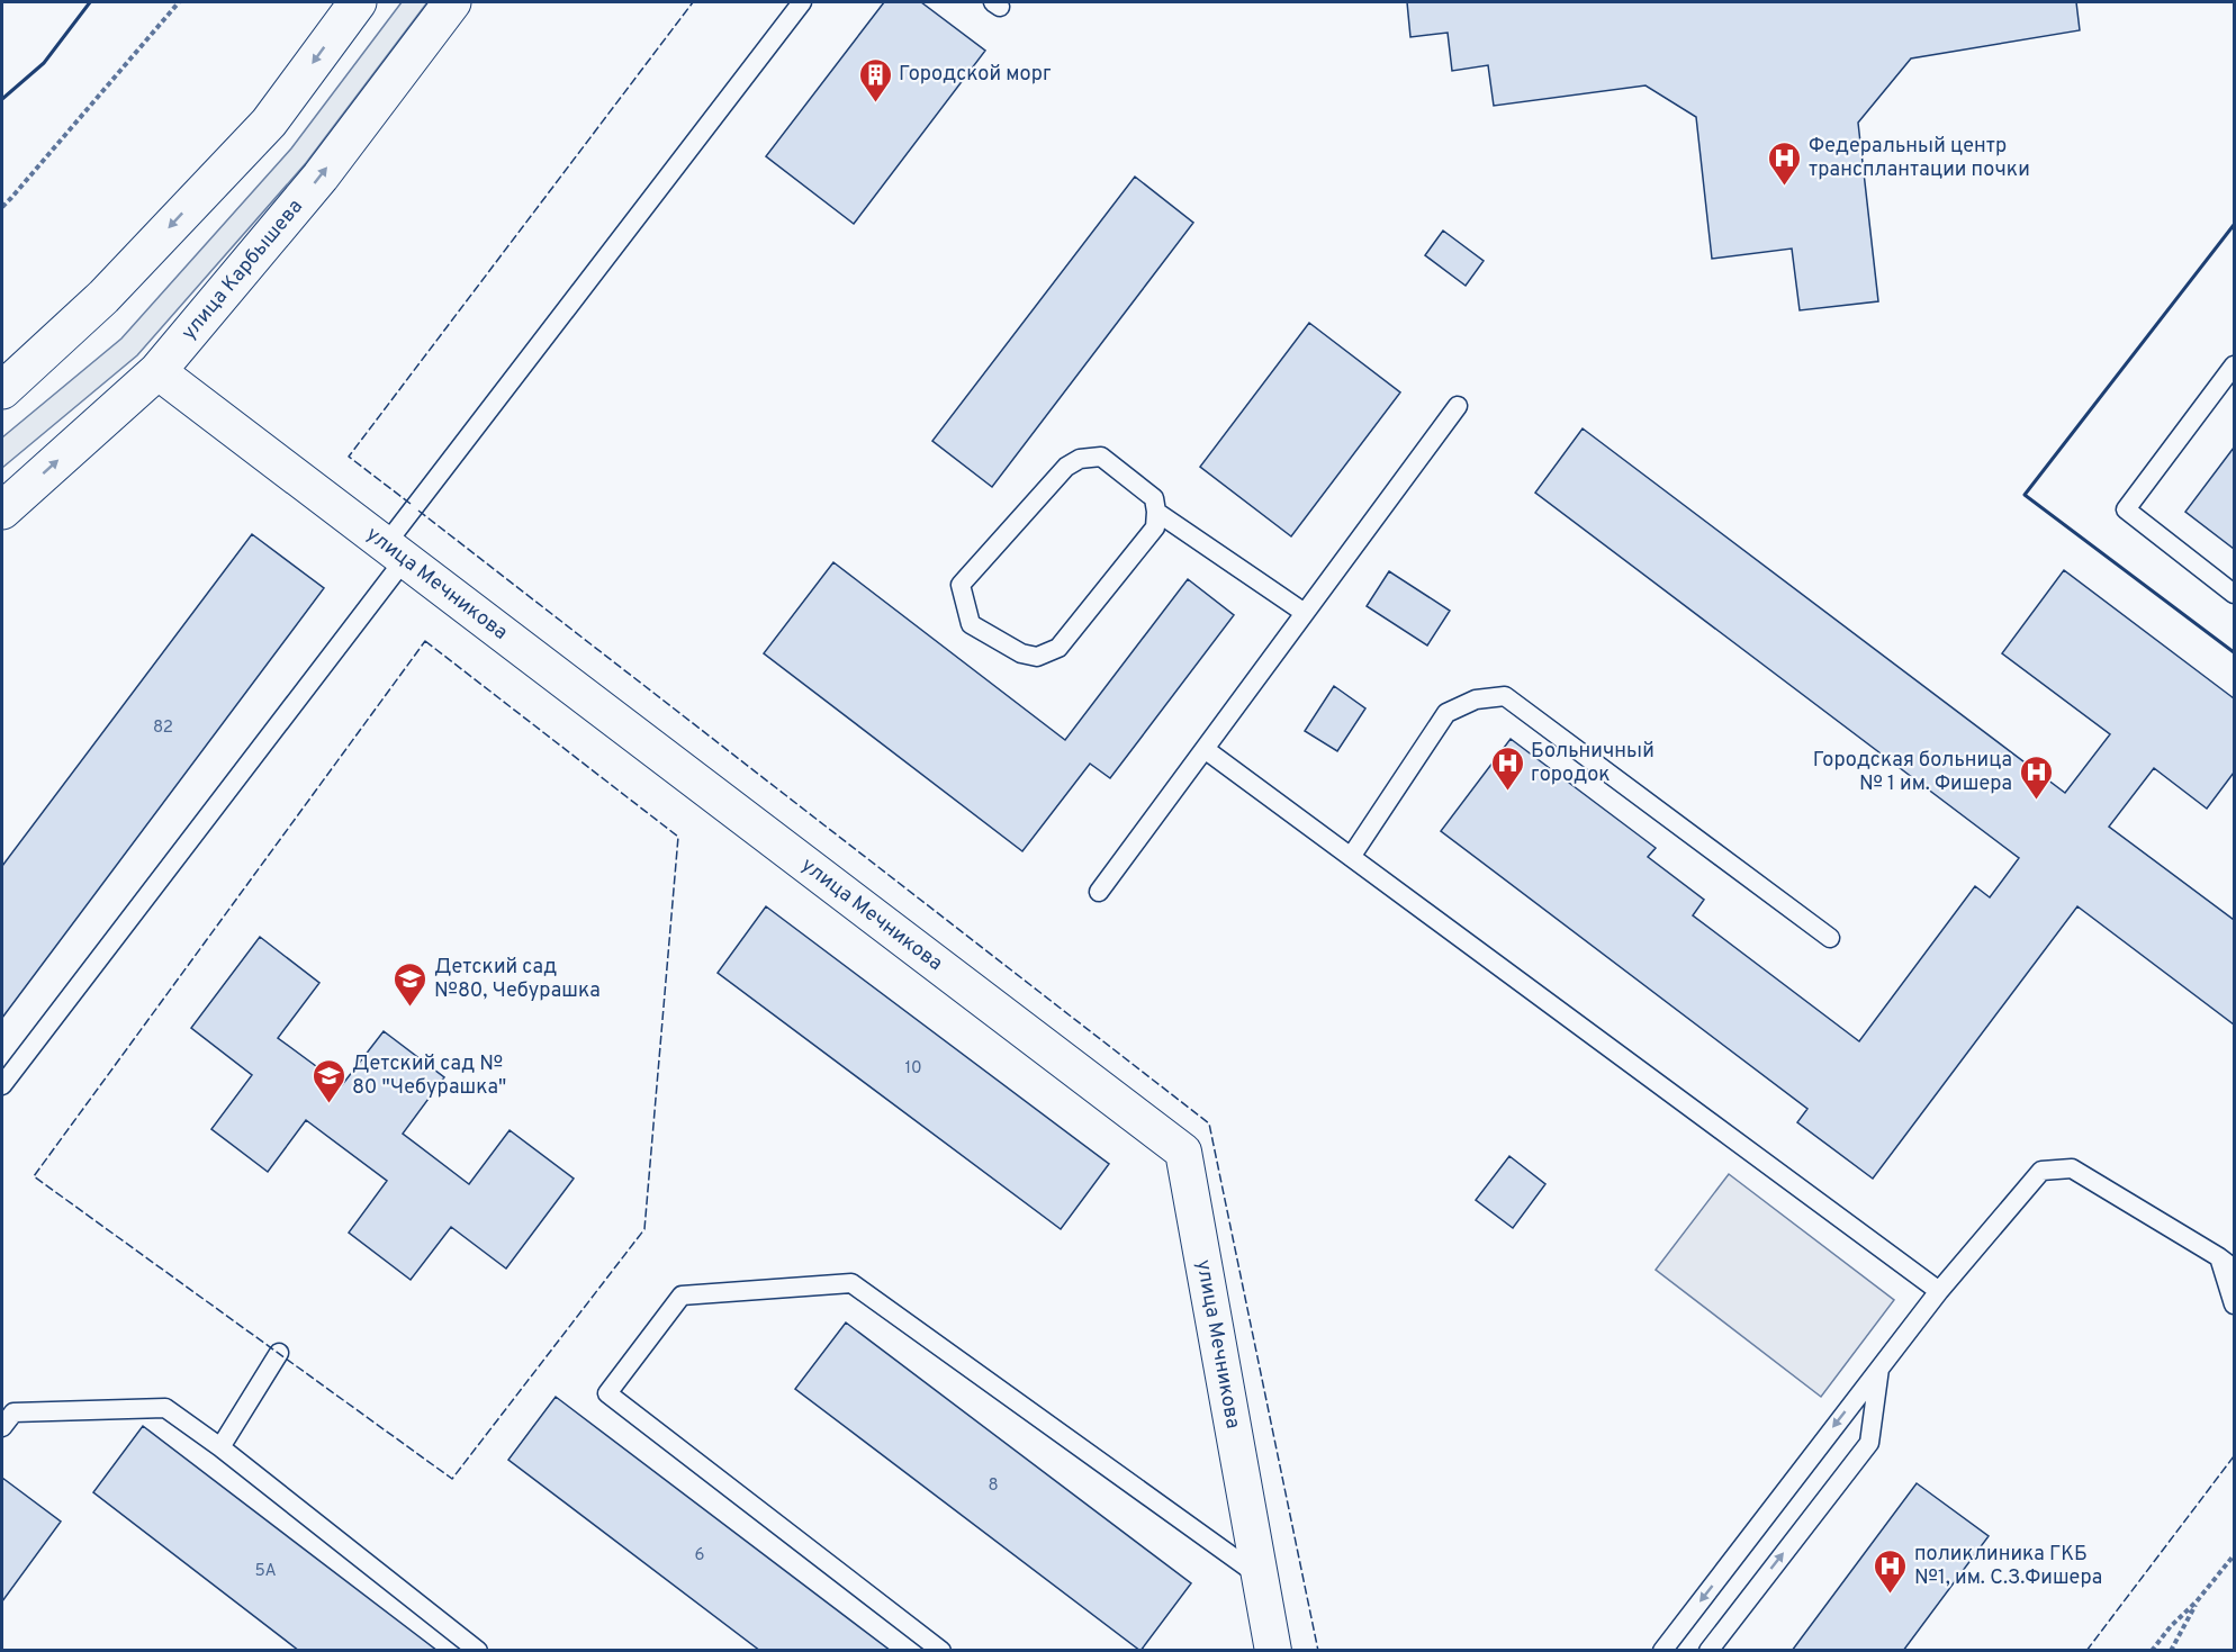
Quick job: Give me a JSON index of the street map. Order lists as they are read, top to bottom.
{
  "streets": {
    "street": ["улица Карбышева", "улица Мечникова"]
  },
  "crossings": [
    ["улица Карбышева", "улица Мечникова"]
  ],
  "places": {
    "building": ["Городской морг"],
    "hospital": [
      "Федеральный центр трансплантации почки",
      "Больничный городок",
      "Городская больница № 1 им. Фишера",
      "поликлиника ГКБ №1, им. С.З.Фишера"
    ],
    "school or university": ["Детский сад №80, Чебурашка", "Детский сад № 80 \"Чебурашка\""]
  },
  "house_numbers": [
    "82",
    "10",
    "8",
    "6",
    "5А"
  ]
}
